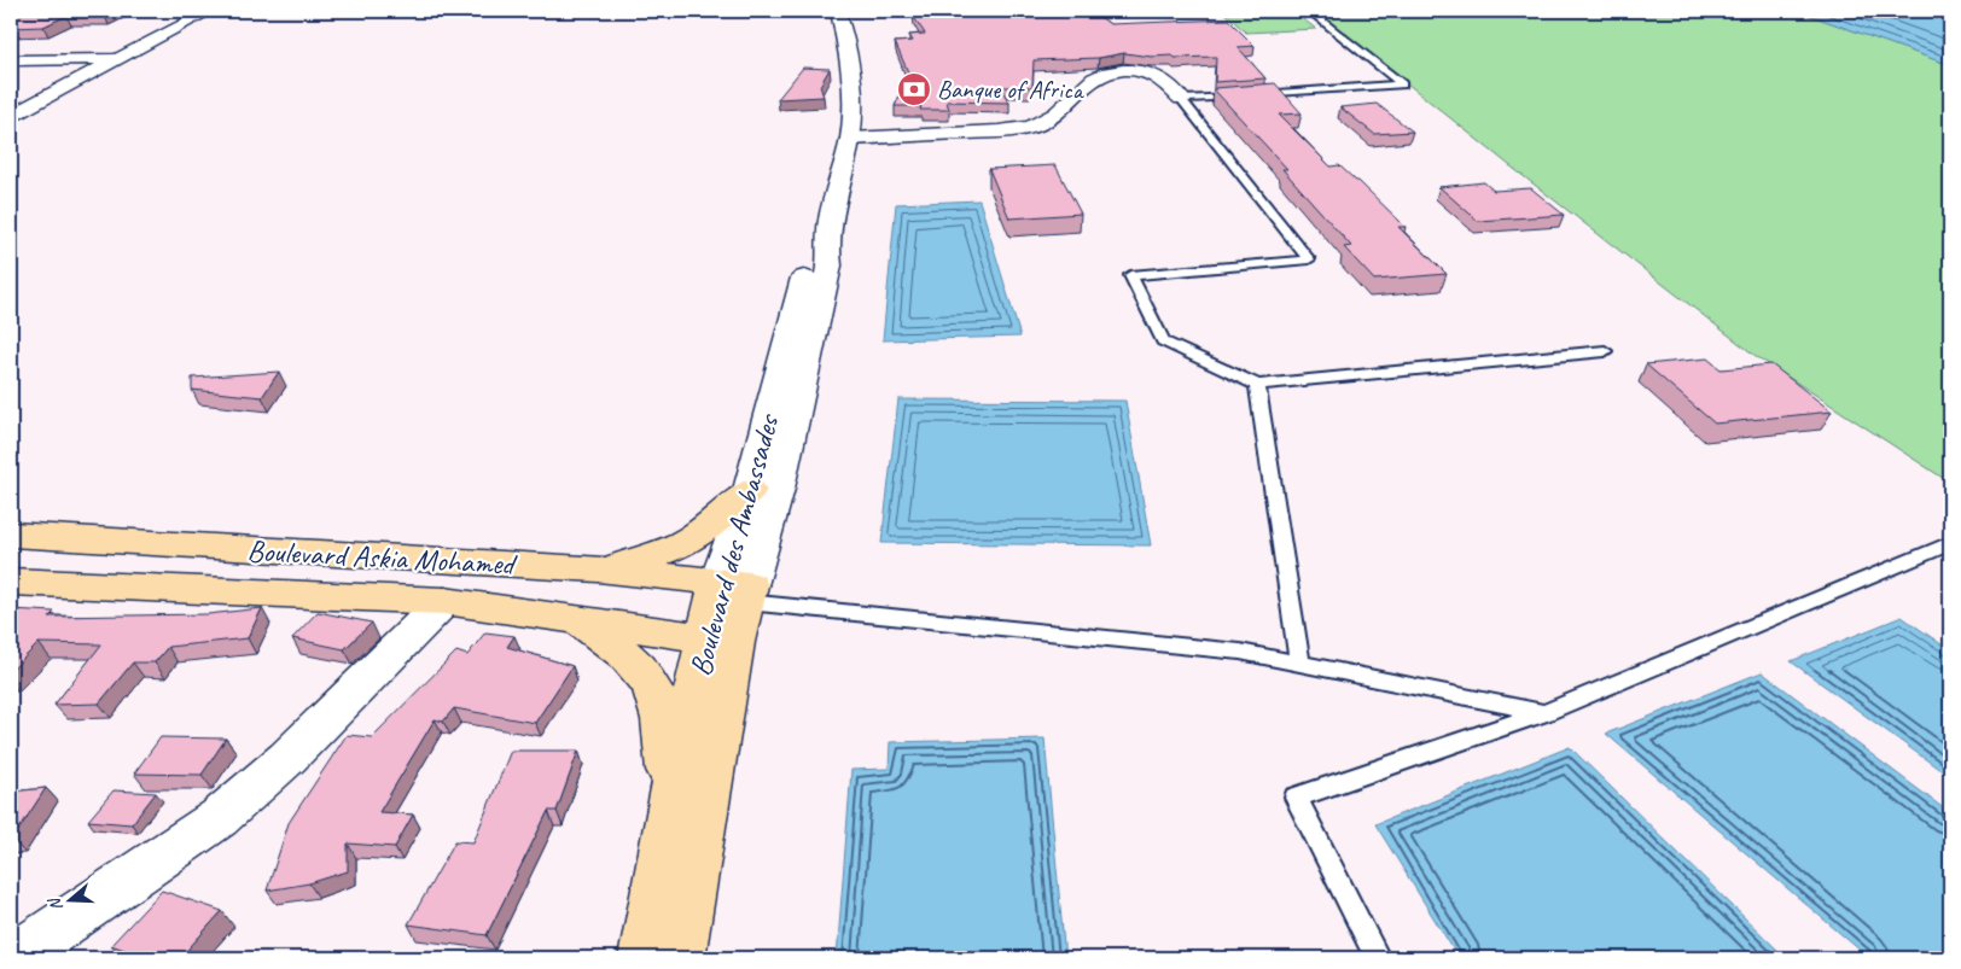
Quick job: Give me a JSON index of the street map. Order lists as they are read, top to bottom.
{
  "streets": {
    "main road": ["Boulevard des Ambassades", "Boulevard Askia Mohamed"]
  },
  "crossings": [
    ["Boulevard des Ambassades", "Boulevard Askia Mohamed"]
  ],
  "places": {
    "bank": ["Banque of Africa"]
  },
  "north": "left"
}
